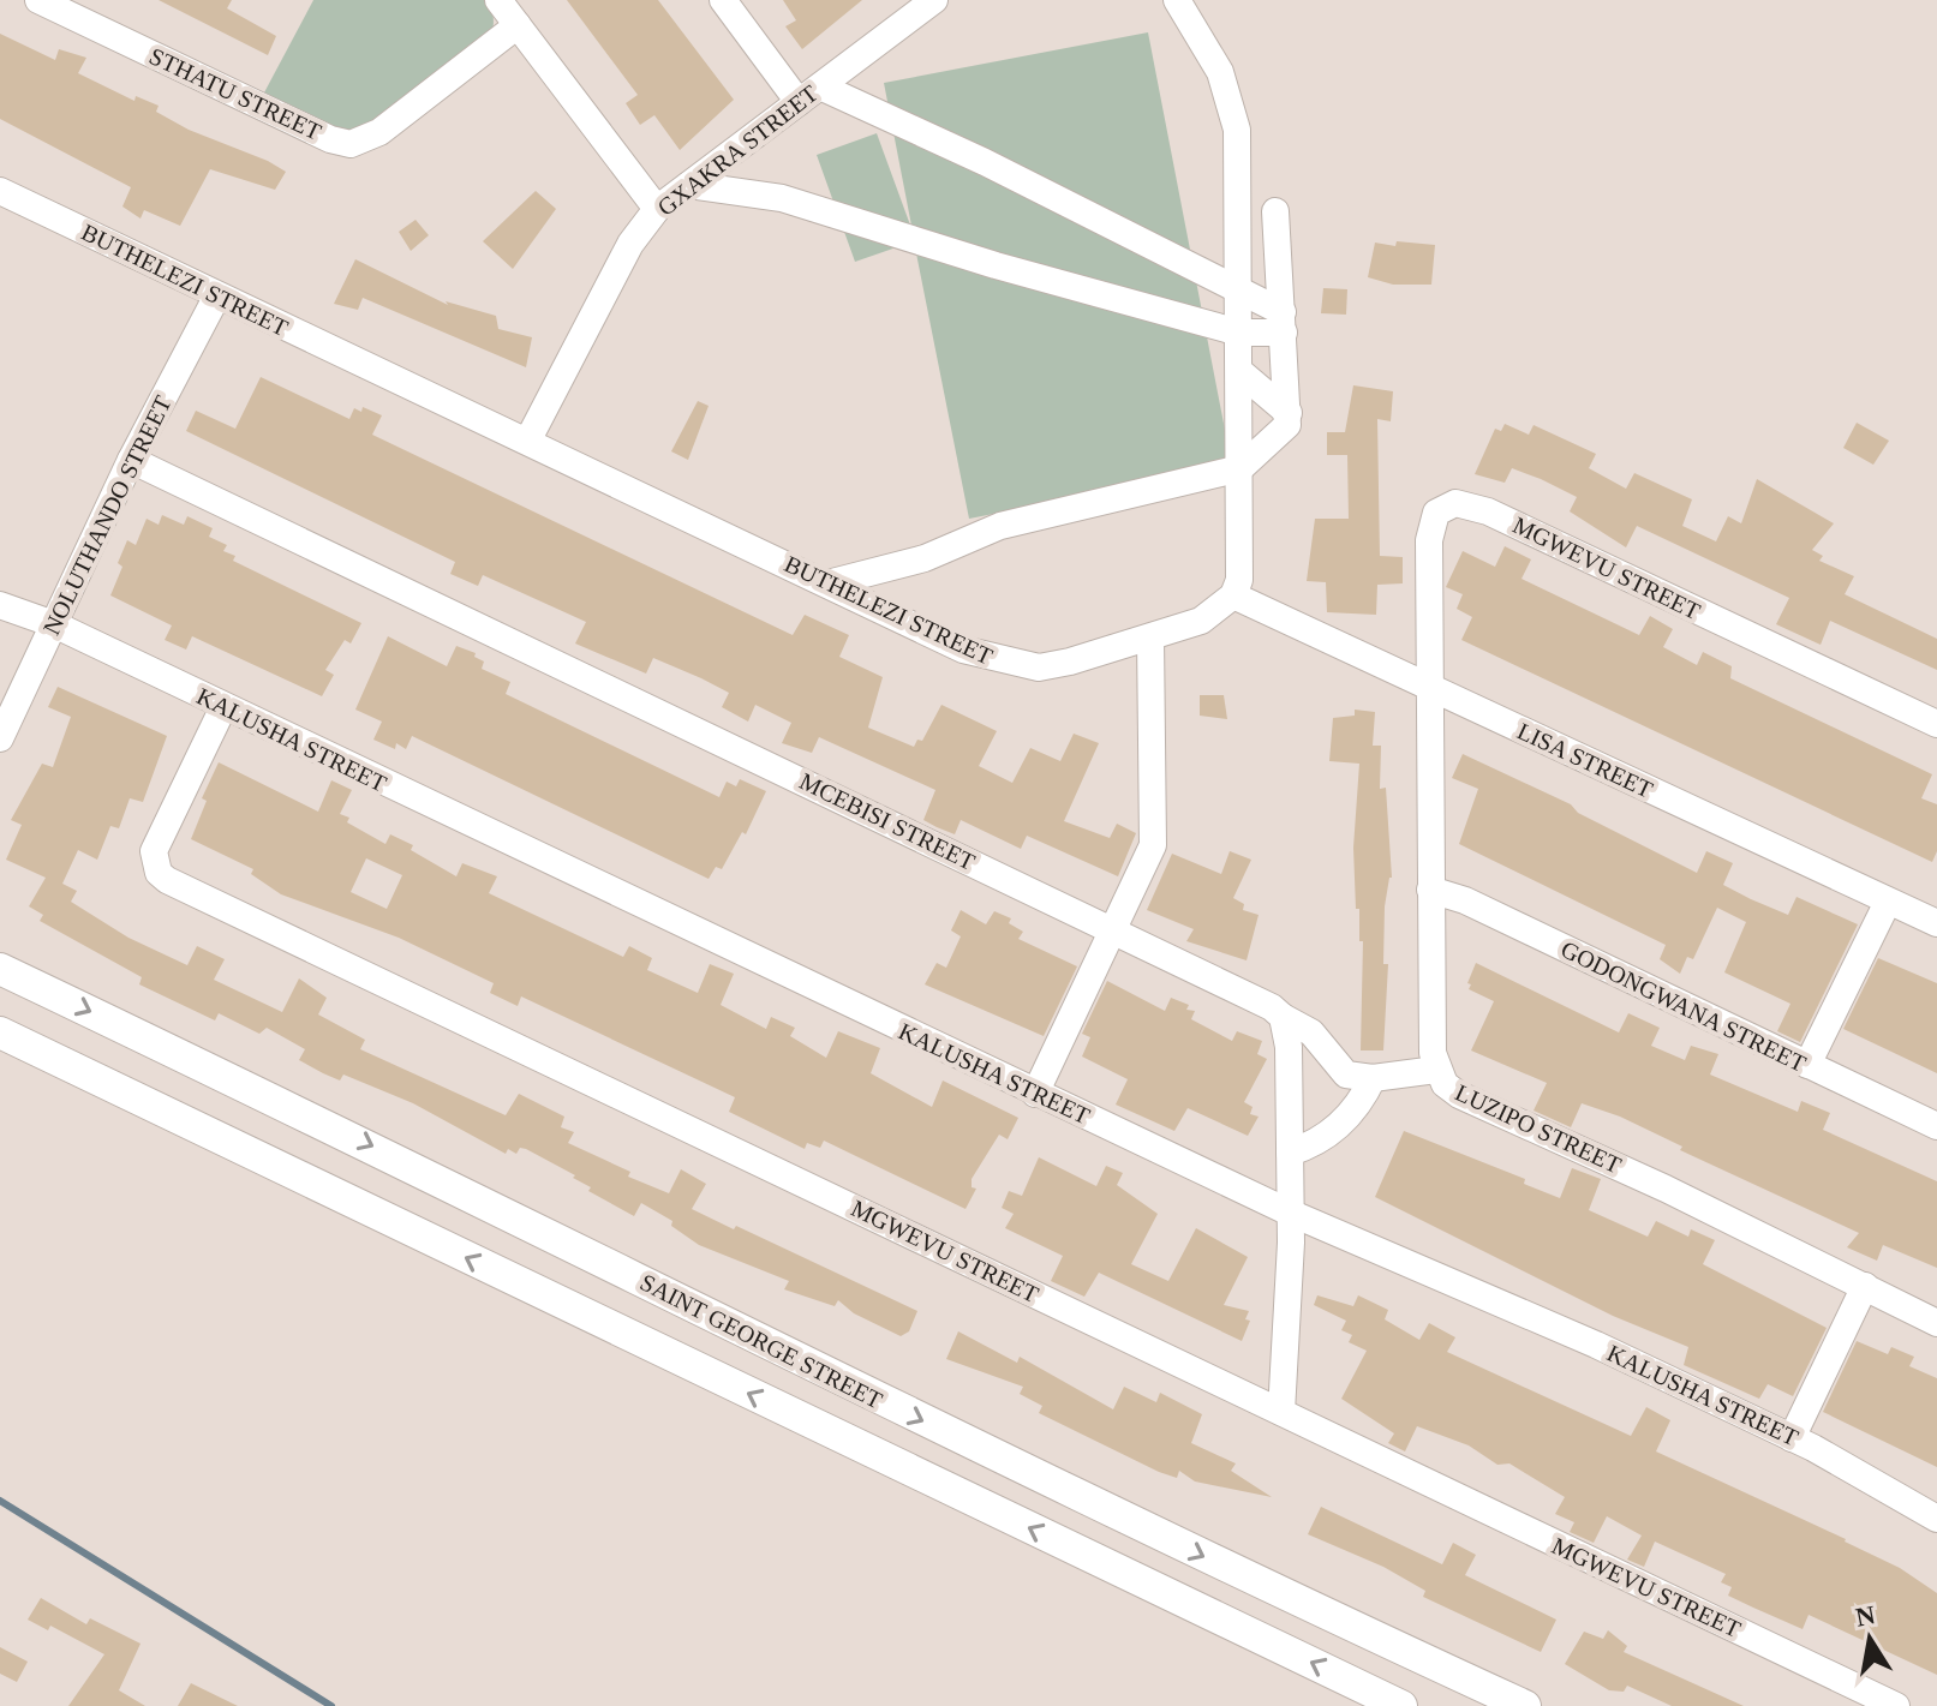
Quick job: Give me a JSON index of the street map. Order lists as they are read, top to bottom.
{
  "streets": {
    "main road": ["SAINT GEORGE STREET"],
    "street": [
      "STHATU STREET",
      "GXAKRA STREET",
      "BUTHELEZI STREET",
      "NOLUTHANDO STREET",
      "MGWEVU STREET",
      "KALUSHA STREET",
      "LISA STREET",
      "MCEBISI STREET",
      "GODONGWANA STREET",
      "LUZIPO STREET"
    ]
  },
  "crossings": [
    ["GXAKRA STREET", "BUTHELEZI STREET"],
    ["BUTHELEZI STREET", "NOLUTHANDO STREET"],
    ["BUTHELEZI STREET", "LISA STREET"],
    ["NOLUTHANDO STREET", "KALUSHA STREET"],
    ["NOLUTHANDO STREET", "MCEBISI STREET"],
    ["MGWEVU STREET", "KALUSHA STREET"],
    ["MGWEVU STREET", "LISA STREET"],
    ["MGWEVU STREET", "LUZIPO STREET"],
    ["LISA STREET", "LUZIPO STREET"],
    ["GODONGWANA STREET", "LUZIPO STREET"]
  ],
  "north": "top"
}
